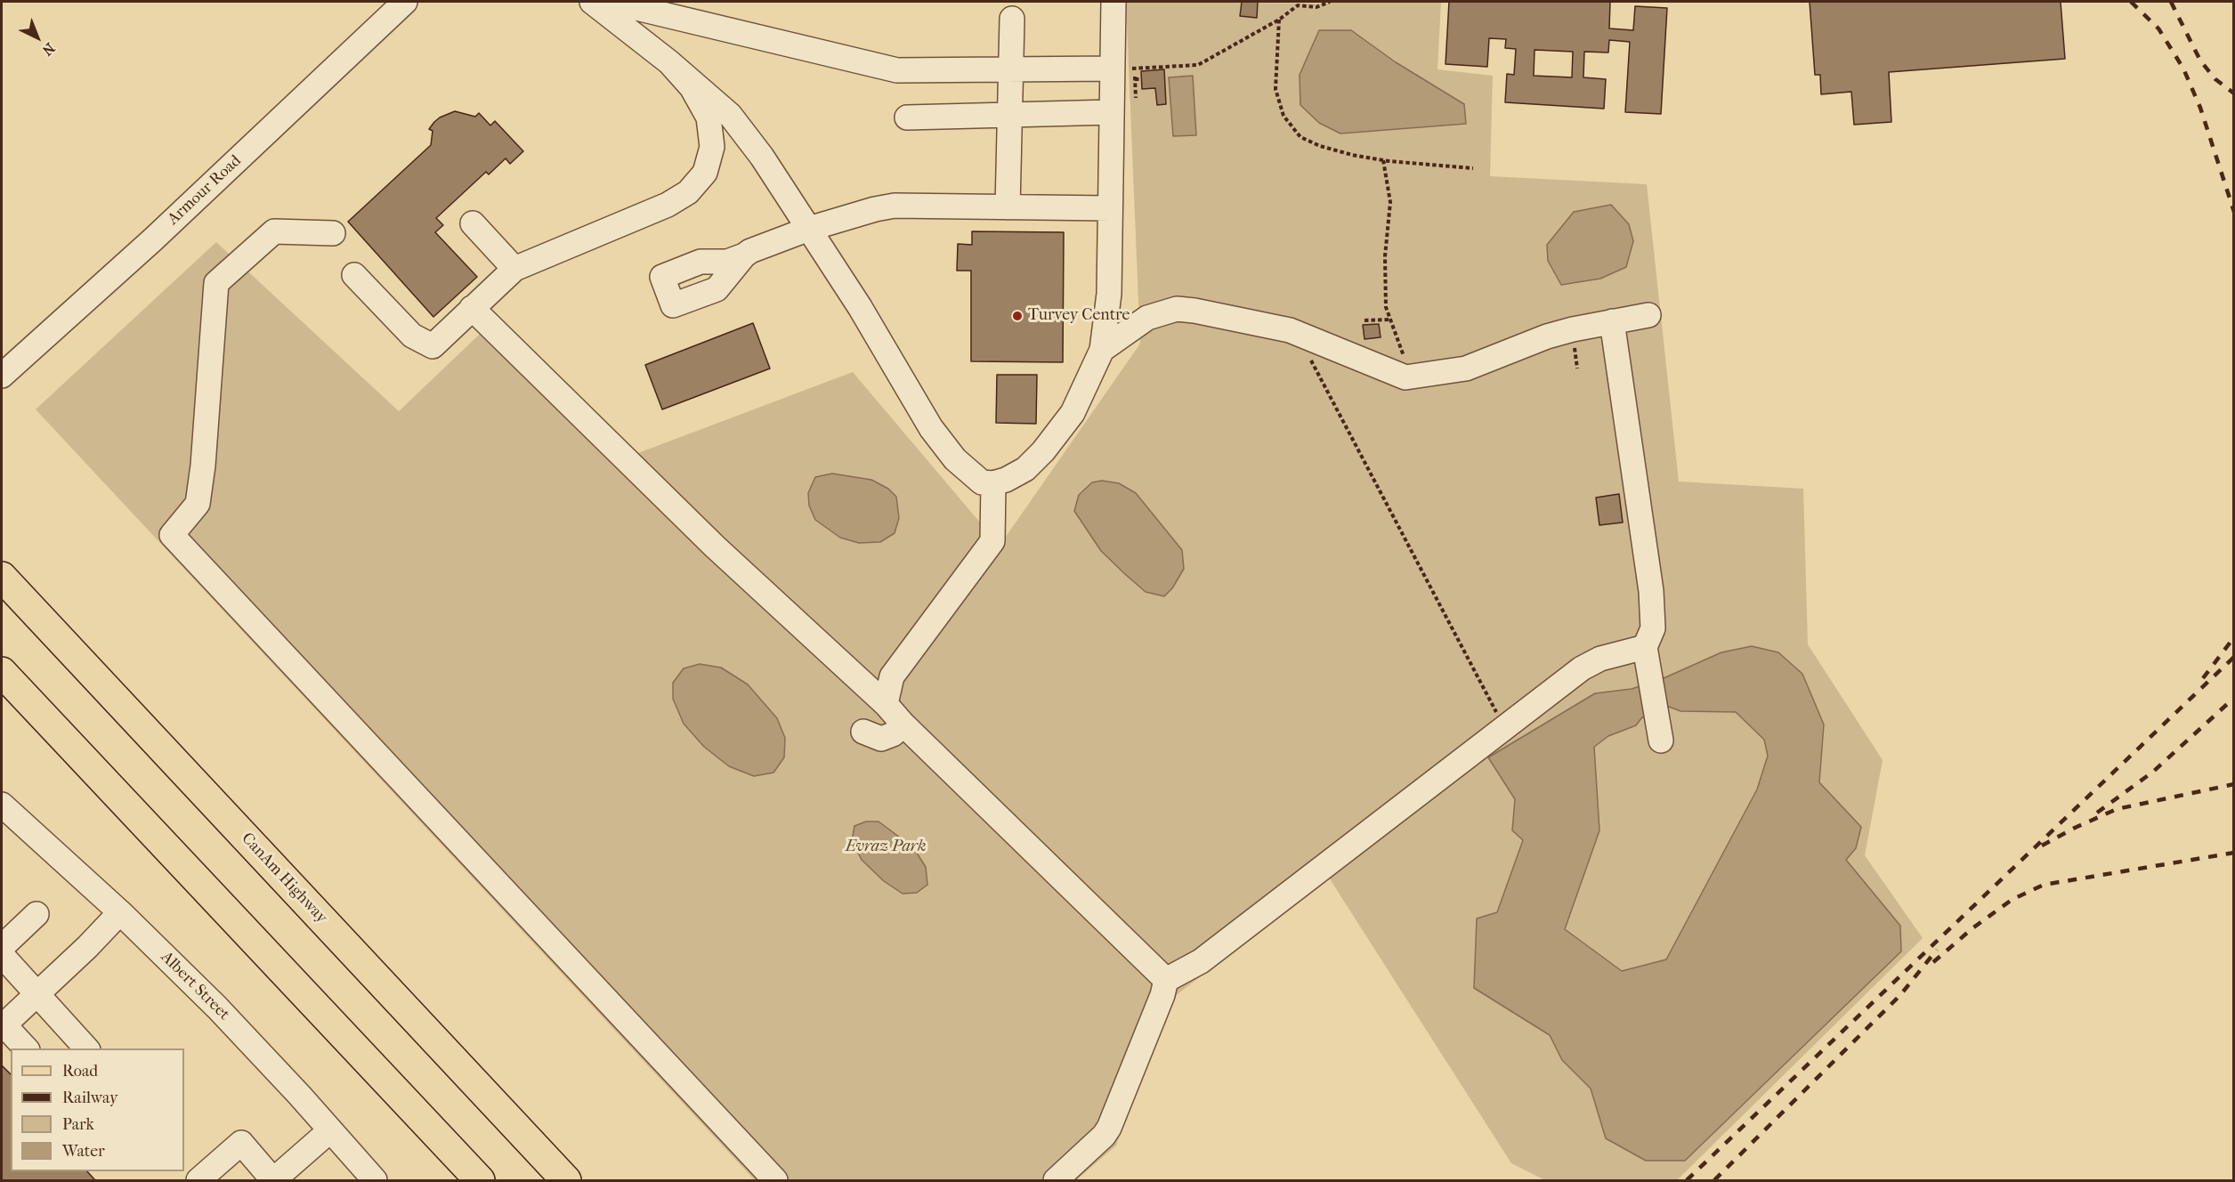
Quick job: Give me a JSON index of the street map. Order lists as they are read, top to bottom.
{
  "streets": {
    "main road": ["CanAm Highway"],
    "street": ["Armour Road", "Albert Street"]
  },
  "parks": ["Evraz Park"],
  "places": ["Turvey Centre"],
  "legend": [
    "Road",
    "Railway",
    "Park",
    "Water"
  ],
  "north": "bottom right"
}
